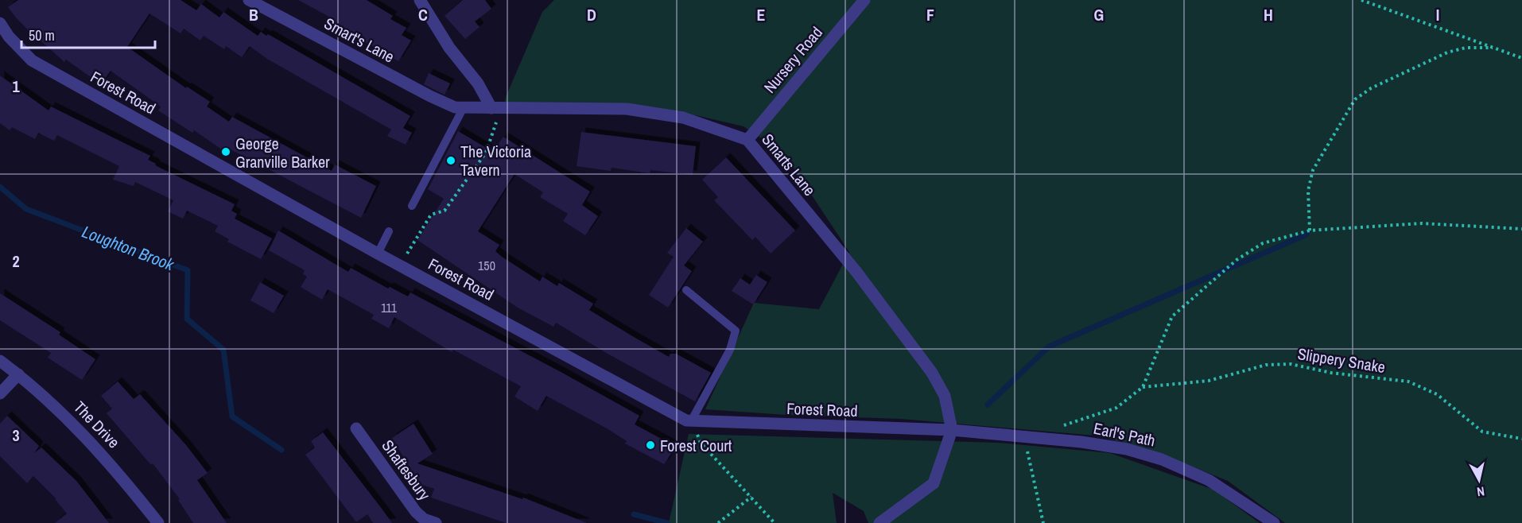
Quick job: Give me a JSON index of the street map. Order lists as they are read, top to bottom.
{
  "streets": {
    "street": [
      "Smart's Lane",
      "Nursery Road",
      "Forest Road",
      "Smarts Lane",
      "The Drive",
      "Earl's Path",
      "Shaftesbury"
    ],
    "path": ["Slippery Snake"]
  },
  "crossings": [
    ["Smart's Lane", "Smarts Lane"],
    ["Nursery Road", "Smarts Lane"],
    ["Forest Road", "Smarts Lane"],
    ["Forest Road", "Earl's Path"],
    ["Smarts Lane", "Earl's Path"]
  ],
  "water": ["Loughton Brook"],
  "places": ["George Granville Barker", "The Victoria Tavern", "Forest Court"],
  "house_numbers": ["150", "111"],
  "scale_bar": "50 m",
  "north": "bottom",
  "grid": {
    "columns": [
      "B",
      "C",
      "D",
      "E",
      "F",
      "G",
      "H",
      "I"
    ],
    "rows": ["1", "2", "3"]
  }
}
